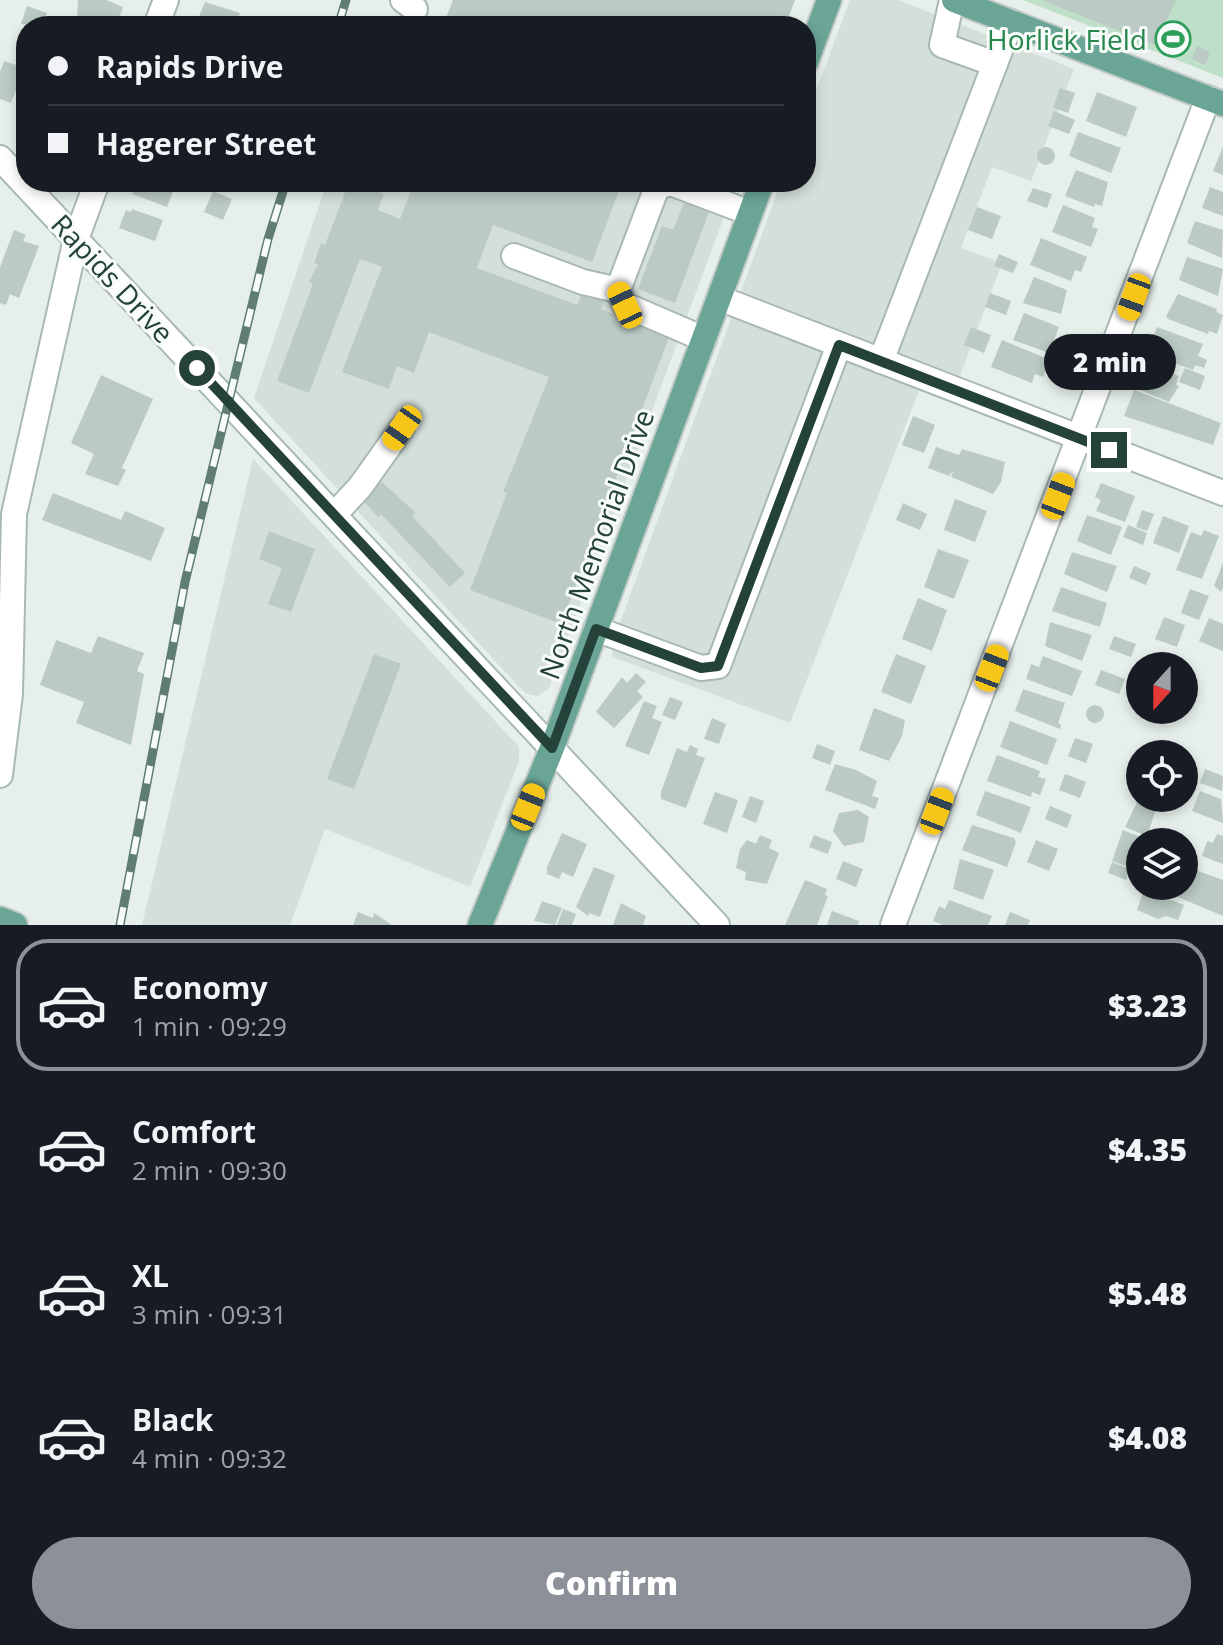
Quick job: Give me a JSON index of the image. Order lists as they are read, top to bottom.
{
  "streets": {
    "main road": ["North Memorial Drive"],
    "street": ["Rapids Drive"]
  },
  "crossings": [
    ["Rapids Drive", "North Memorial Drive"]
  ],
  "places": {
    "sports": ["Horlick Field"]
  },
  "north": "bottom",
  "page": {
    "banner": ["Rapids Drive", "Hagerer Street"],
    "bubble": "2 min",
    "list": [
      {
        "name": "Economy",
        "note": "1 min · 09:29",
        "value": "$3.23"
      },
      {
        "name": "Comfort",
        "note": "2 min · 09:30",
        "value": "$4.35"
      },
      {
        "name": "XL",
        "note": "3 min · 09:31",
        "value": "$5.48"
      },
      {
        "name": "Black",
        "note": "4 min · 09:32",
        "value": "$4.08"
      }
    ],
    "buttons": "Confirm"
  }
}
